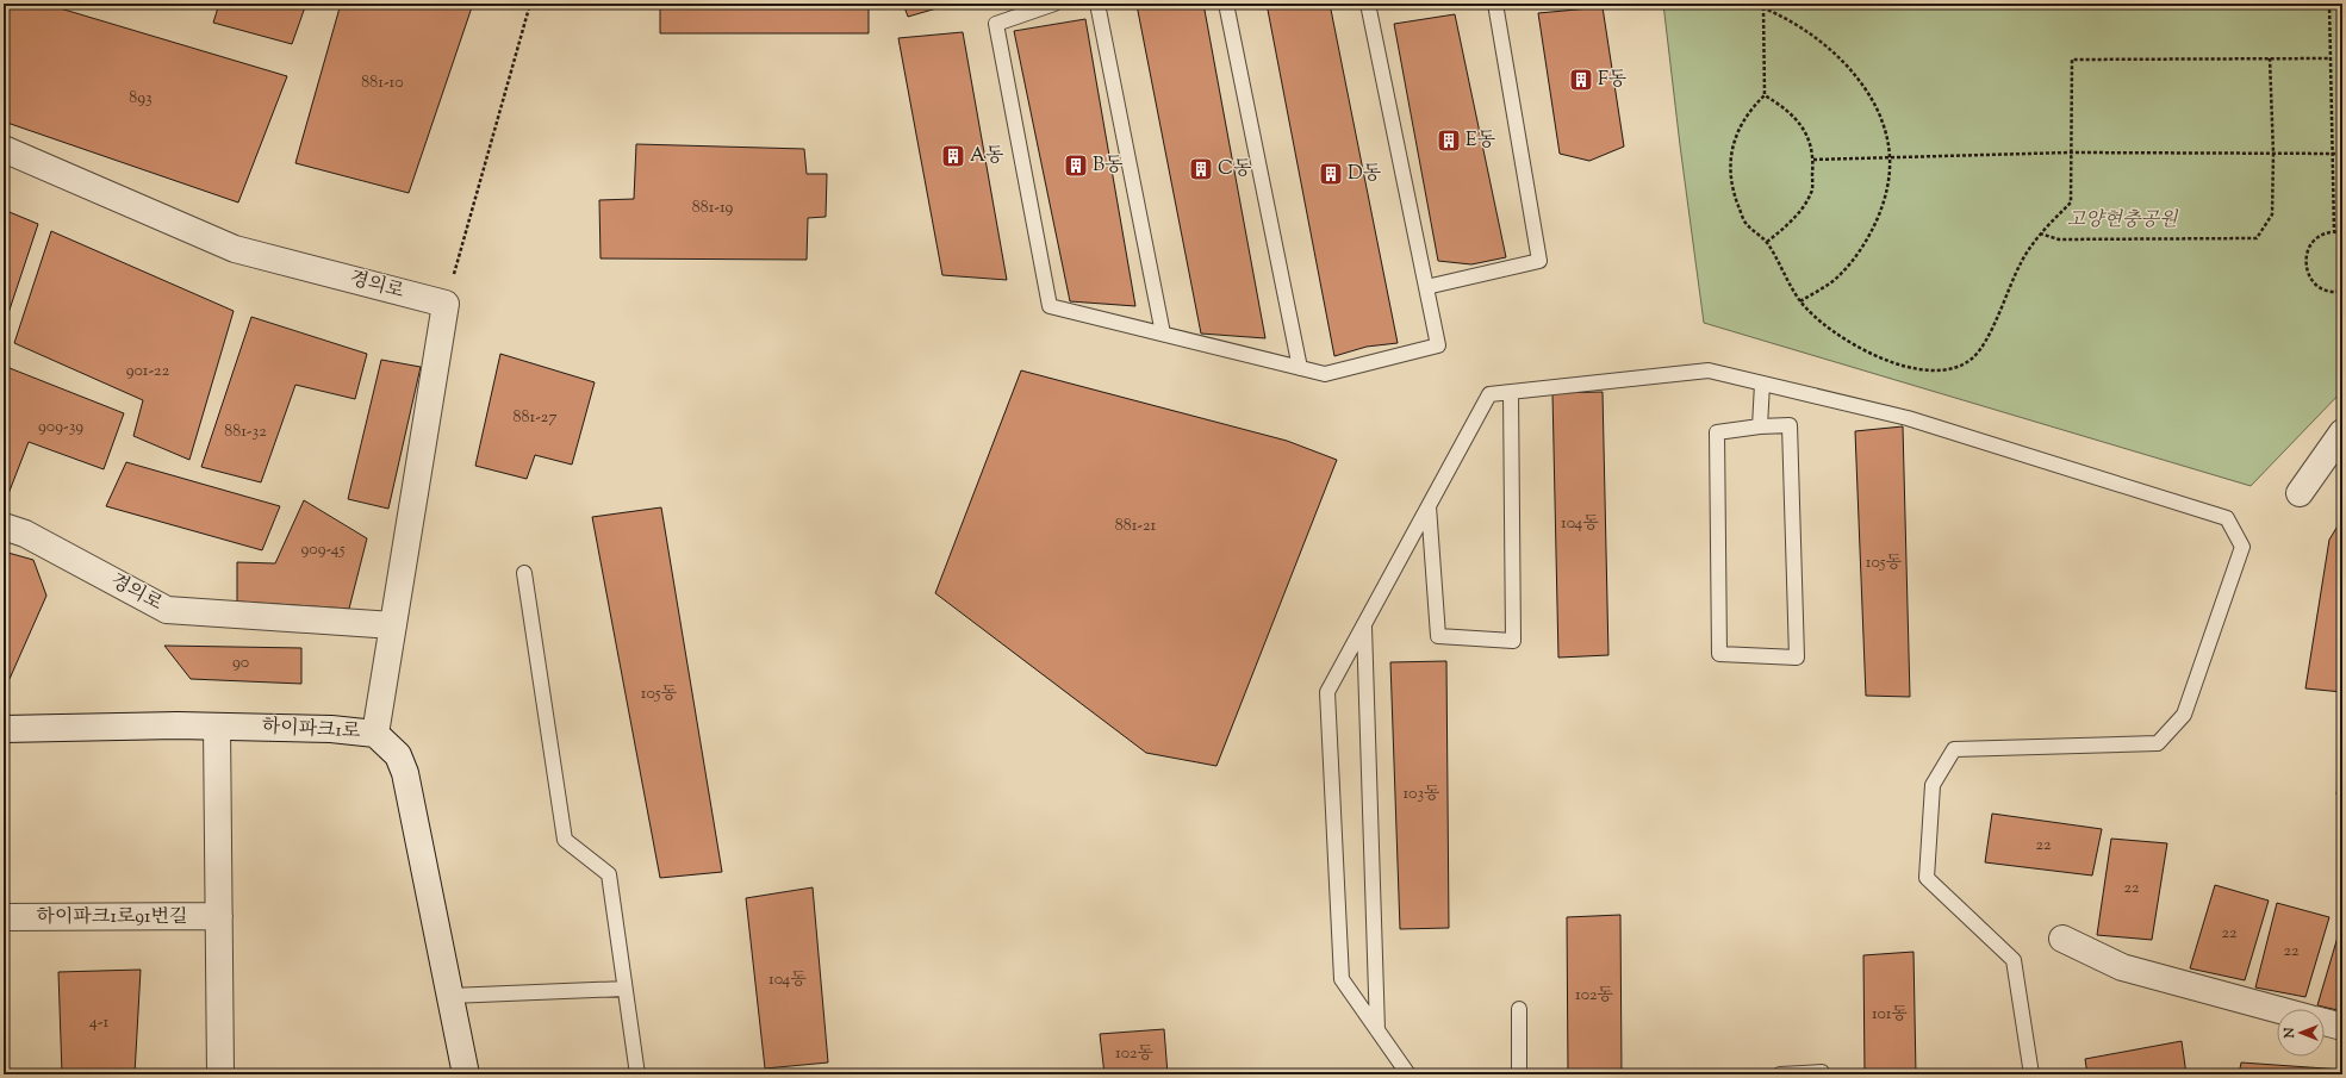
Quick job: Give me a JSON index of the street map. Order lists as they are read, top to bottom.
{
  "streets": {
    "street": ["경의로", "하이파크1로", "하이파크1로91번길"]
  },
  "parks": ["고양현충공원"],
  "places": {
    "building": [
      "F동",
      "E동",
      "A동",
      "B동",
      "C동",
      "D동"
    ]
  },
  "house_numbers": [
    "881-10",
    "893",
    "881-19",
    "901-22",
    "881-27",
    "909-39",
    "881-32",
    "104동",
    "881-21",
    "909-45",
    "105동",
    "90",
    "105동",
    "103동",
    "22",
    "22",
    "22",
    "22",
    "104동",
    "102동",
    "101동",
    "4-1",
    "102동"
  ],
  "north": "left"
}
